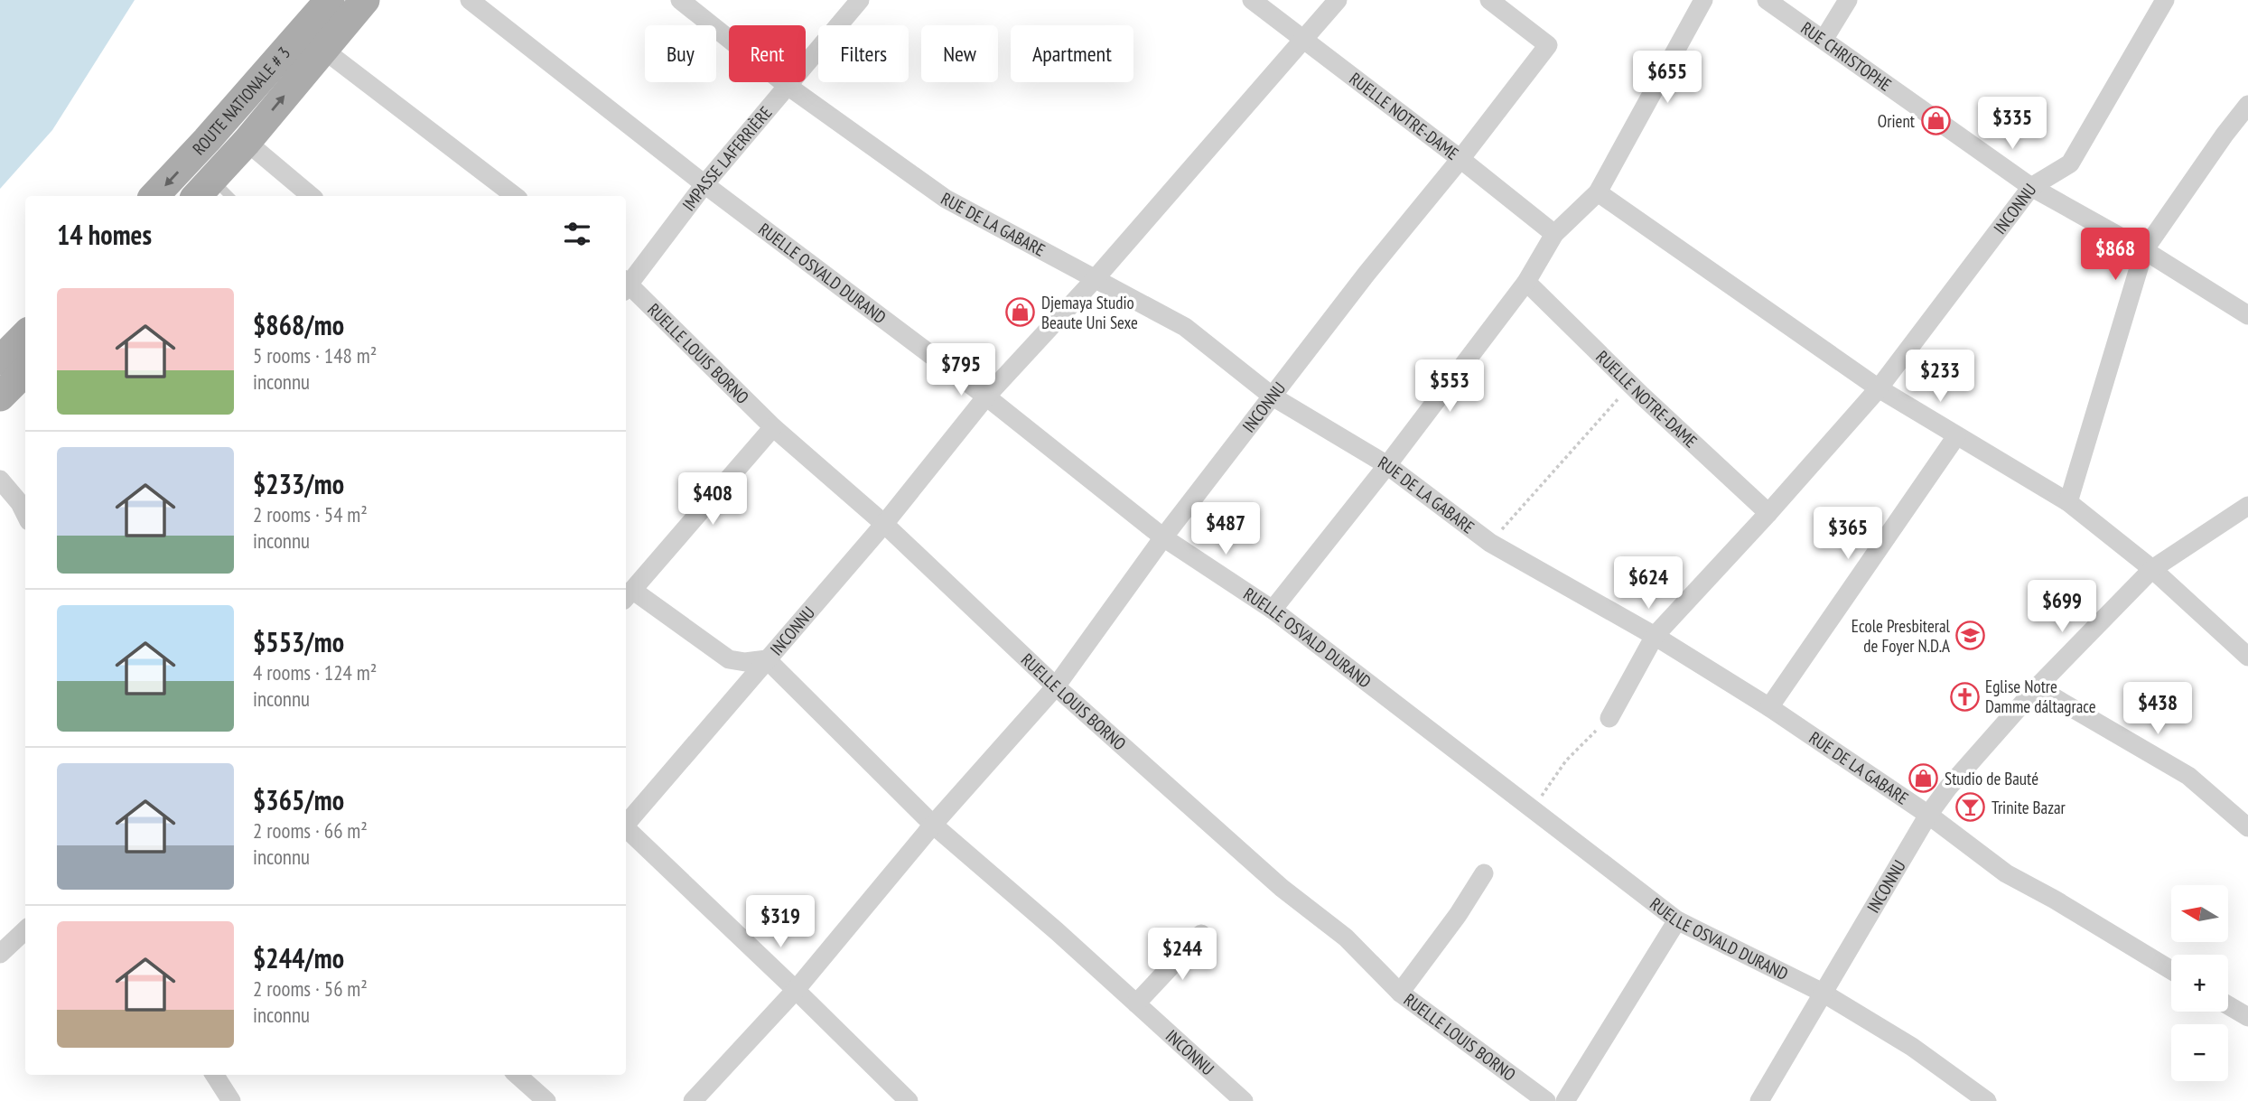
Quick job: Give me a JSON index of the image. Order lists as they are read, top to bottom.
{
  "streets": {
    "main road": ["ROUTE NATIONALE # 3"],
    "street": [
      "RUE CHRISTOPHE",
      "RUELLE NOTRE-DAME",
      "IMPASSE LAFERRIÈRE",
      "INCONNU",
      "RUE DE LA GABARE",
      "RUELLE OSVALD DURAND",
      "RUELLE LOUIS BORNO"
    ]
  },
  "crossings": [
    ["RUE CHRISTOPHE", "INCONNU"],
    ["RUELLE NOTRE-DAME", "INCONNU"],
    ["IMPASSE LAFERRIÈRE", "RUE DE LA GABARE"],
    ["IMPASSE LAFERRIÈRE", "RUELLE OSVALD DURAND"],
    ["INCONNU", "RUE DE LA GABARE"],
    ["INCONNU", "RUELLE OSVALD DURAND"],
    ["INCONNU", "RUELLE LOUIS BORNO"]
  ],
  "places": {
    "shop": ["Orient", "Djemaya Studio Beaute Uni Sexe", "Studio de Bauté"],
    "school or university": ["Ecole Presbiteral de Foyer N.D.A"],
    "church": ["Eglise Notre Damme dáltagrace"],
    "bar": ["Trinite Bazar"]
  },
  "north": "left",
  "page": {
    "chip": [
      "Buy",
      "Rent",
      "Filters",
      "New",
      "Apartment"
    ],
    "price": [
      "$655",
      "$335",
      "$868",
      "$795",
      "$233",
      "$553",
      "$408",
      "$487",
      "$365",
      "$624",
      "$699",
      "$438",
      "$319",
      "$244"
    ],
    "heading": "14 homes",
    "list": [
      {
        "name": "$868/mo",
        "note": "5 rooms · 148 m² · inconnu"
      },
      {
        "name": "$233/mo",
        "note": "2 rooms · 54 m² · inconnu"
      },
      {
        "name": "$553/mo",
        "note": "4 rooms · 124 m² · inconnu"
      },
      {
        "name": "$365/mo",
        "note": "2 rooms · 66 m² · inconnu"
      },
      {
        "name": "$244/mo",
        "note": "2 rooms · 56 m² · inconnu"
      }
    ],
    "map_buttons": ["+", "−"]
  }
}
